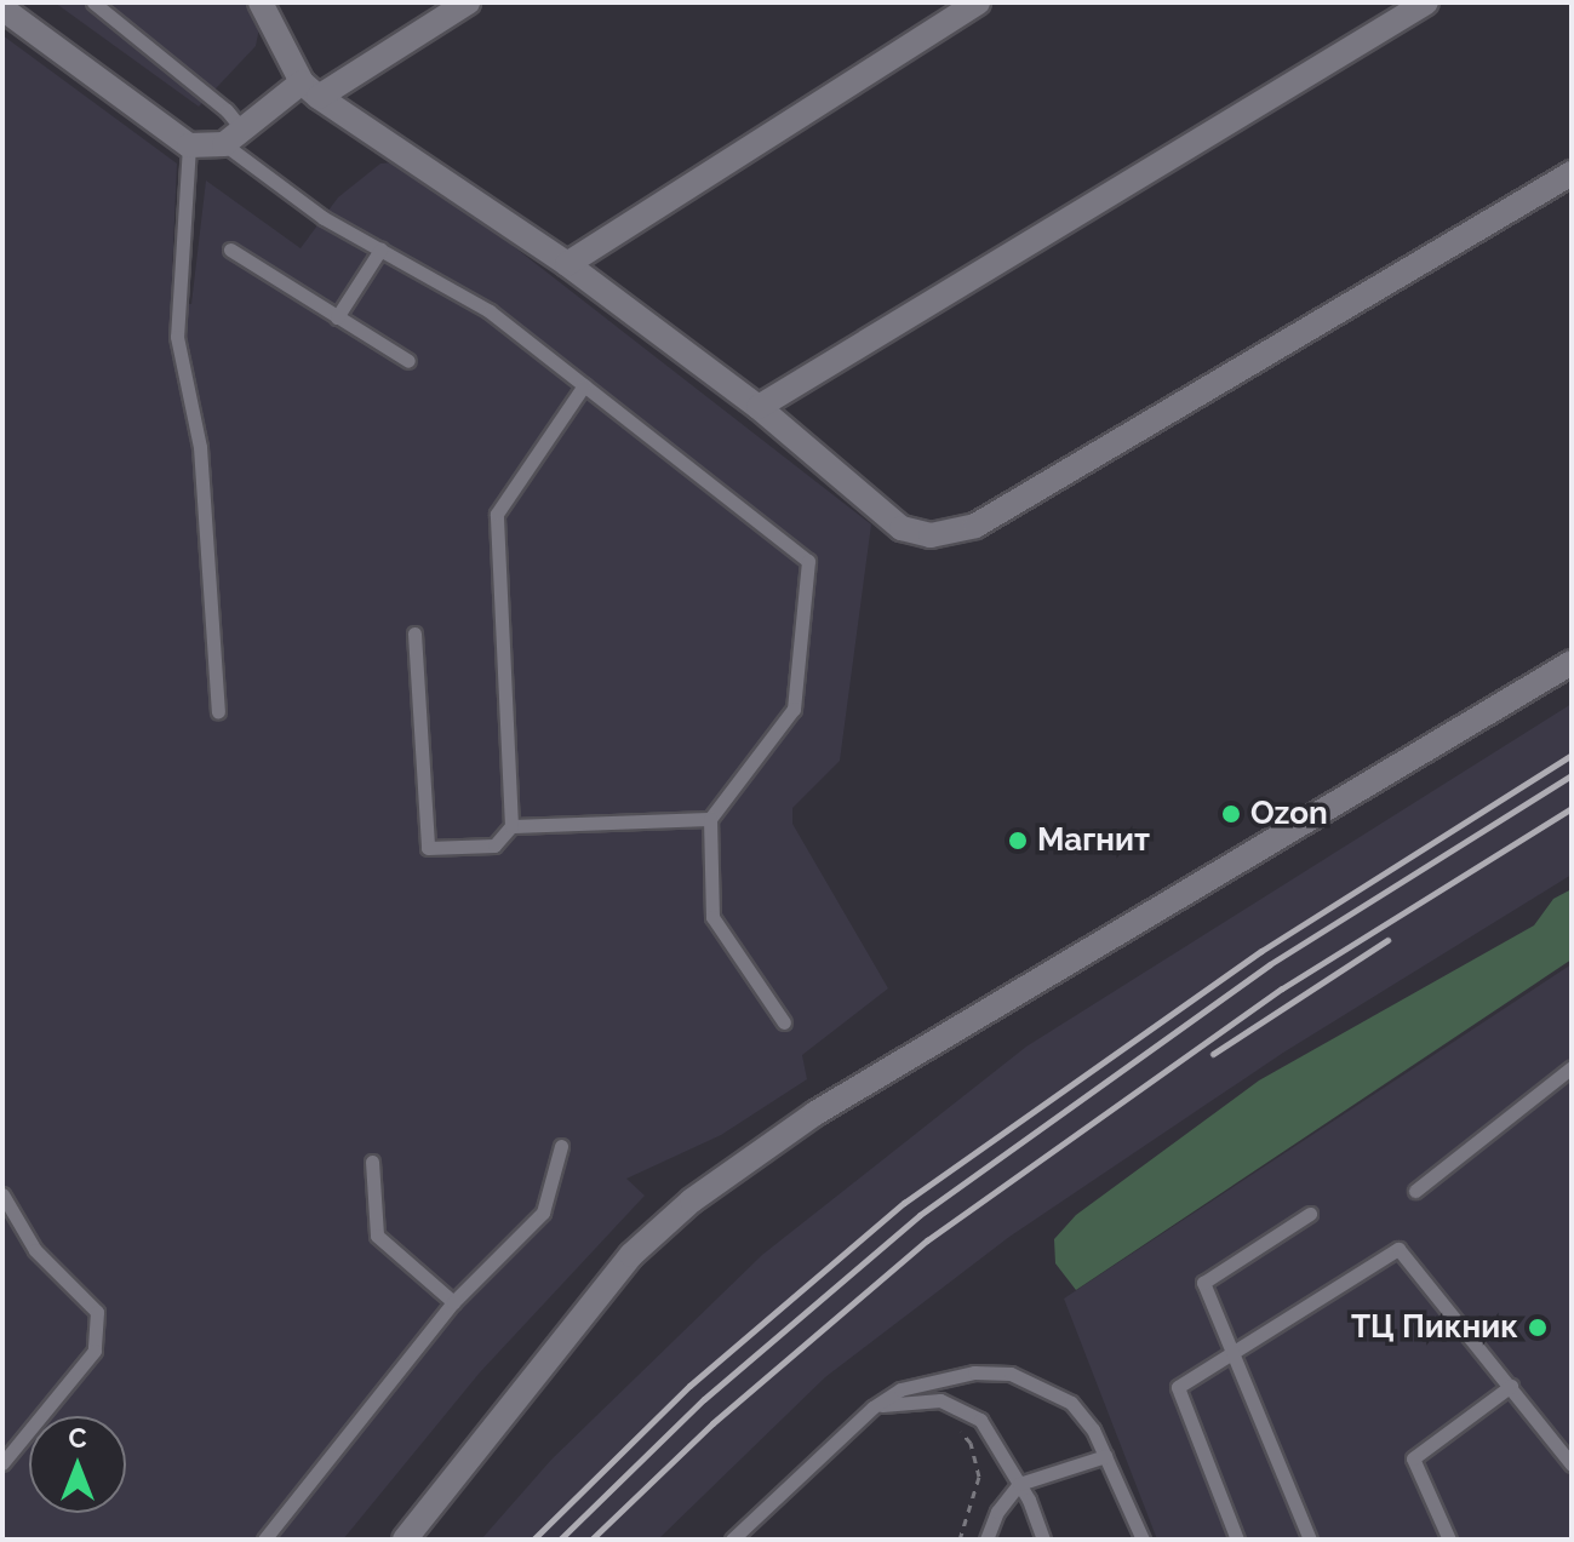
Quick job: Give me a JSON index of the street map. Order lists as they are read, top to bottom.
{
  "places": ["Ozon", "Магнит", "ТЦ Пикник"],
  "north": "top"
}
